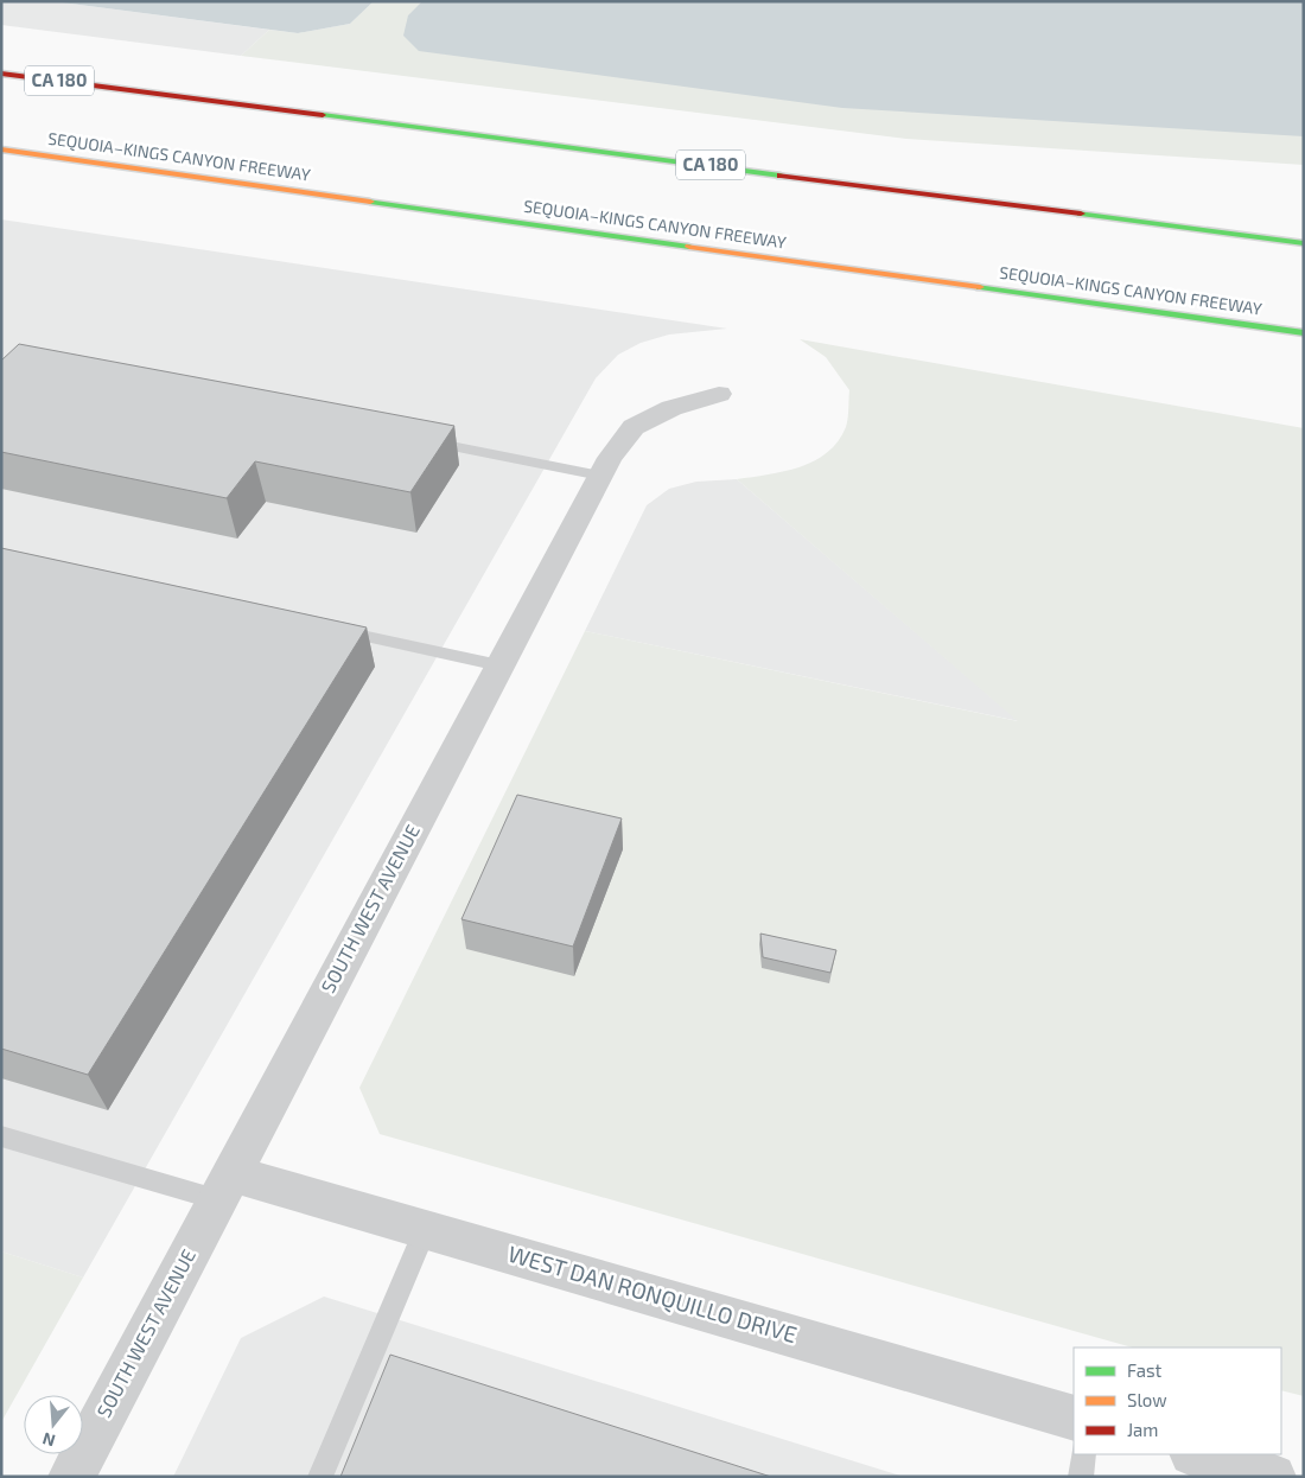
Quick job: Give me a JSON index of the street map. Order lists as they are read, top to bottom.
{
  "streets": {
    "highway": ["CA 180", "SEQUOIA–KINGS CANYON FREEWAY"],
    "street": ["SOUTH WEST AVENUE", "WEST DAN RONQUILLO DRIVE"]
  },
  "crossings": [
    ["SOUTH WEST AVENUE", "WEST DAN RONQUILLO DRIVE"]
  ],
  "legend": ["Fast", "Slow", "Jam"],
  "north": "bottom"
}
